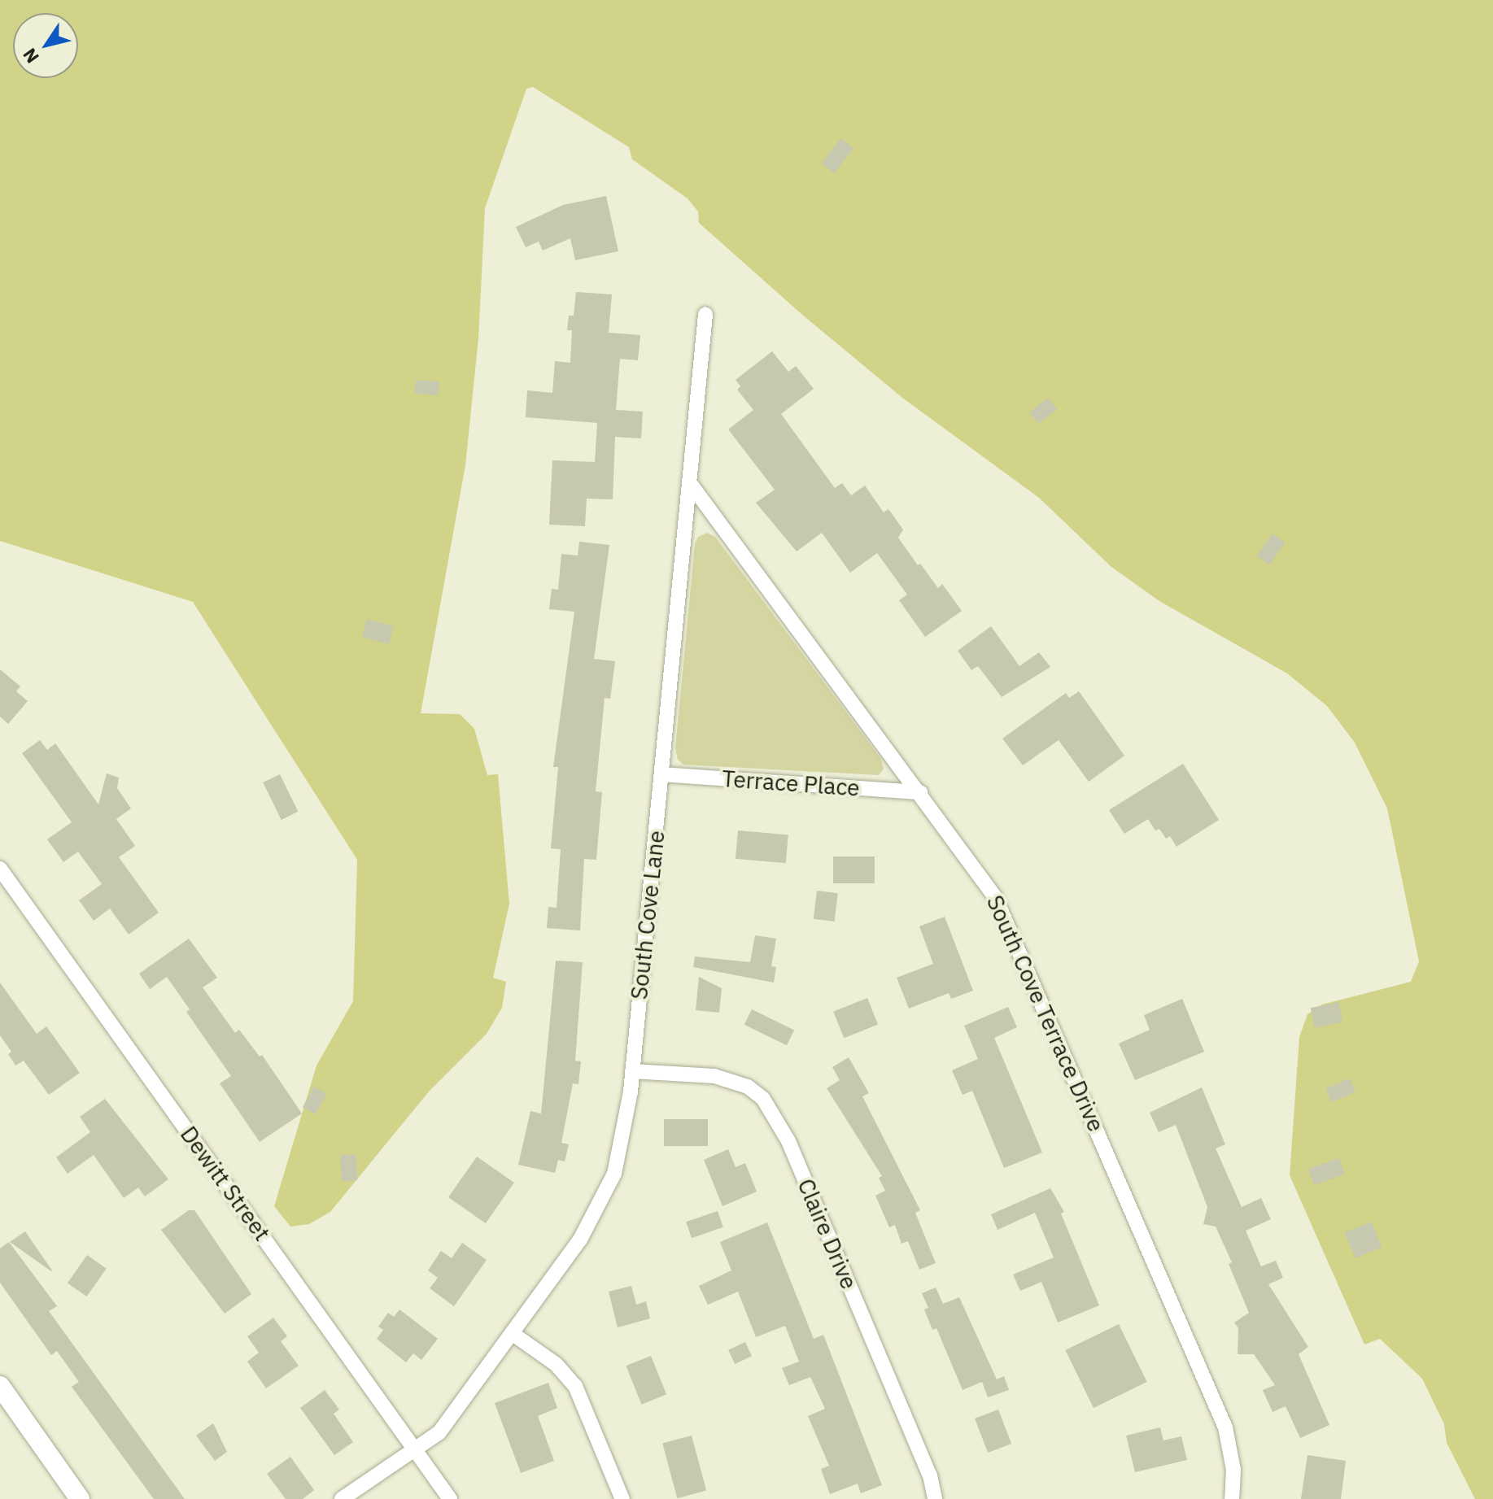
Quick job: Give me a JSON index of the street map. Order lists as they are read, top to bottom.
{
  "streets": {
    "street": [
      "Terrace Place",
      "South Cove Lane",
      "South Cove Terrace Drive",
      "Dewitt Street",
      "Claire Drive"
    ]
  },
  "crossings": [
    ["Terrace Place", "South Cove Lane"],
    ["Terrace Place", "South Cove Terrace Drive"],
    ["South Cove Lane", "South Cove Terrace Drive"],
    ["South Cove Lane", "Dewitt Street"],
    ["South Cove Lane", "Claire Drive"]
  ],
  "north": "bottom left"
}
